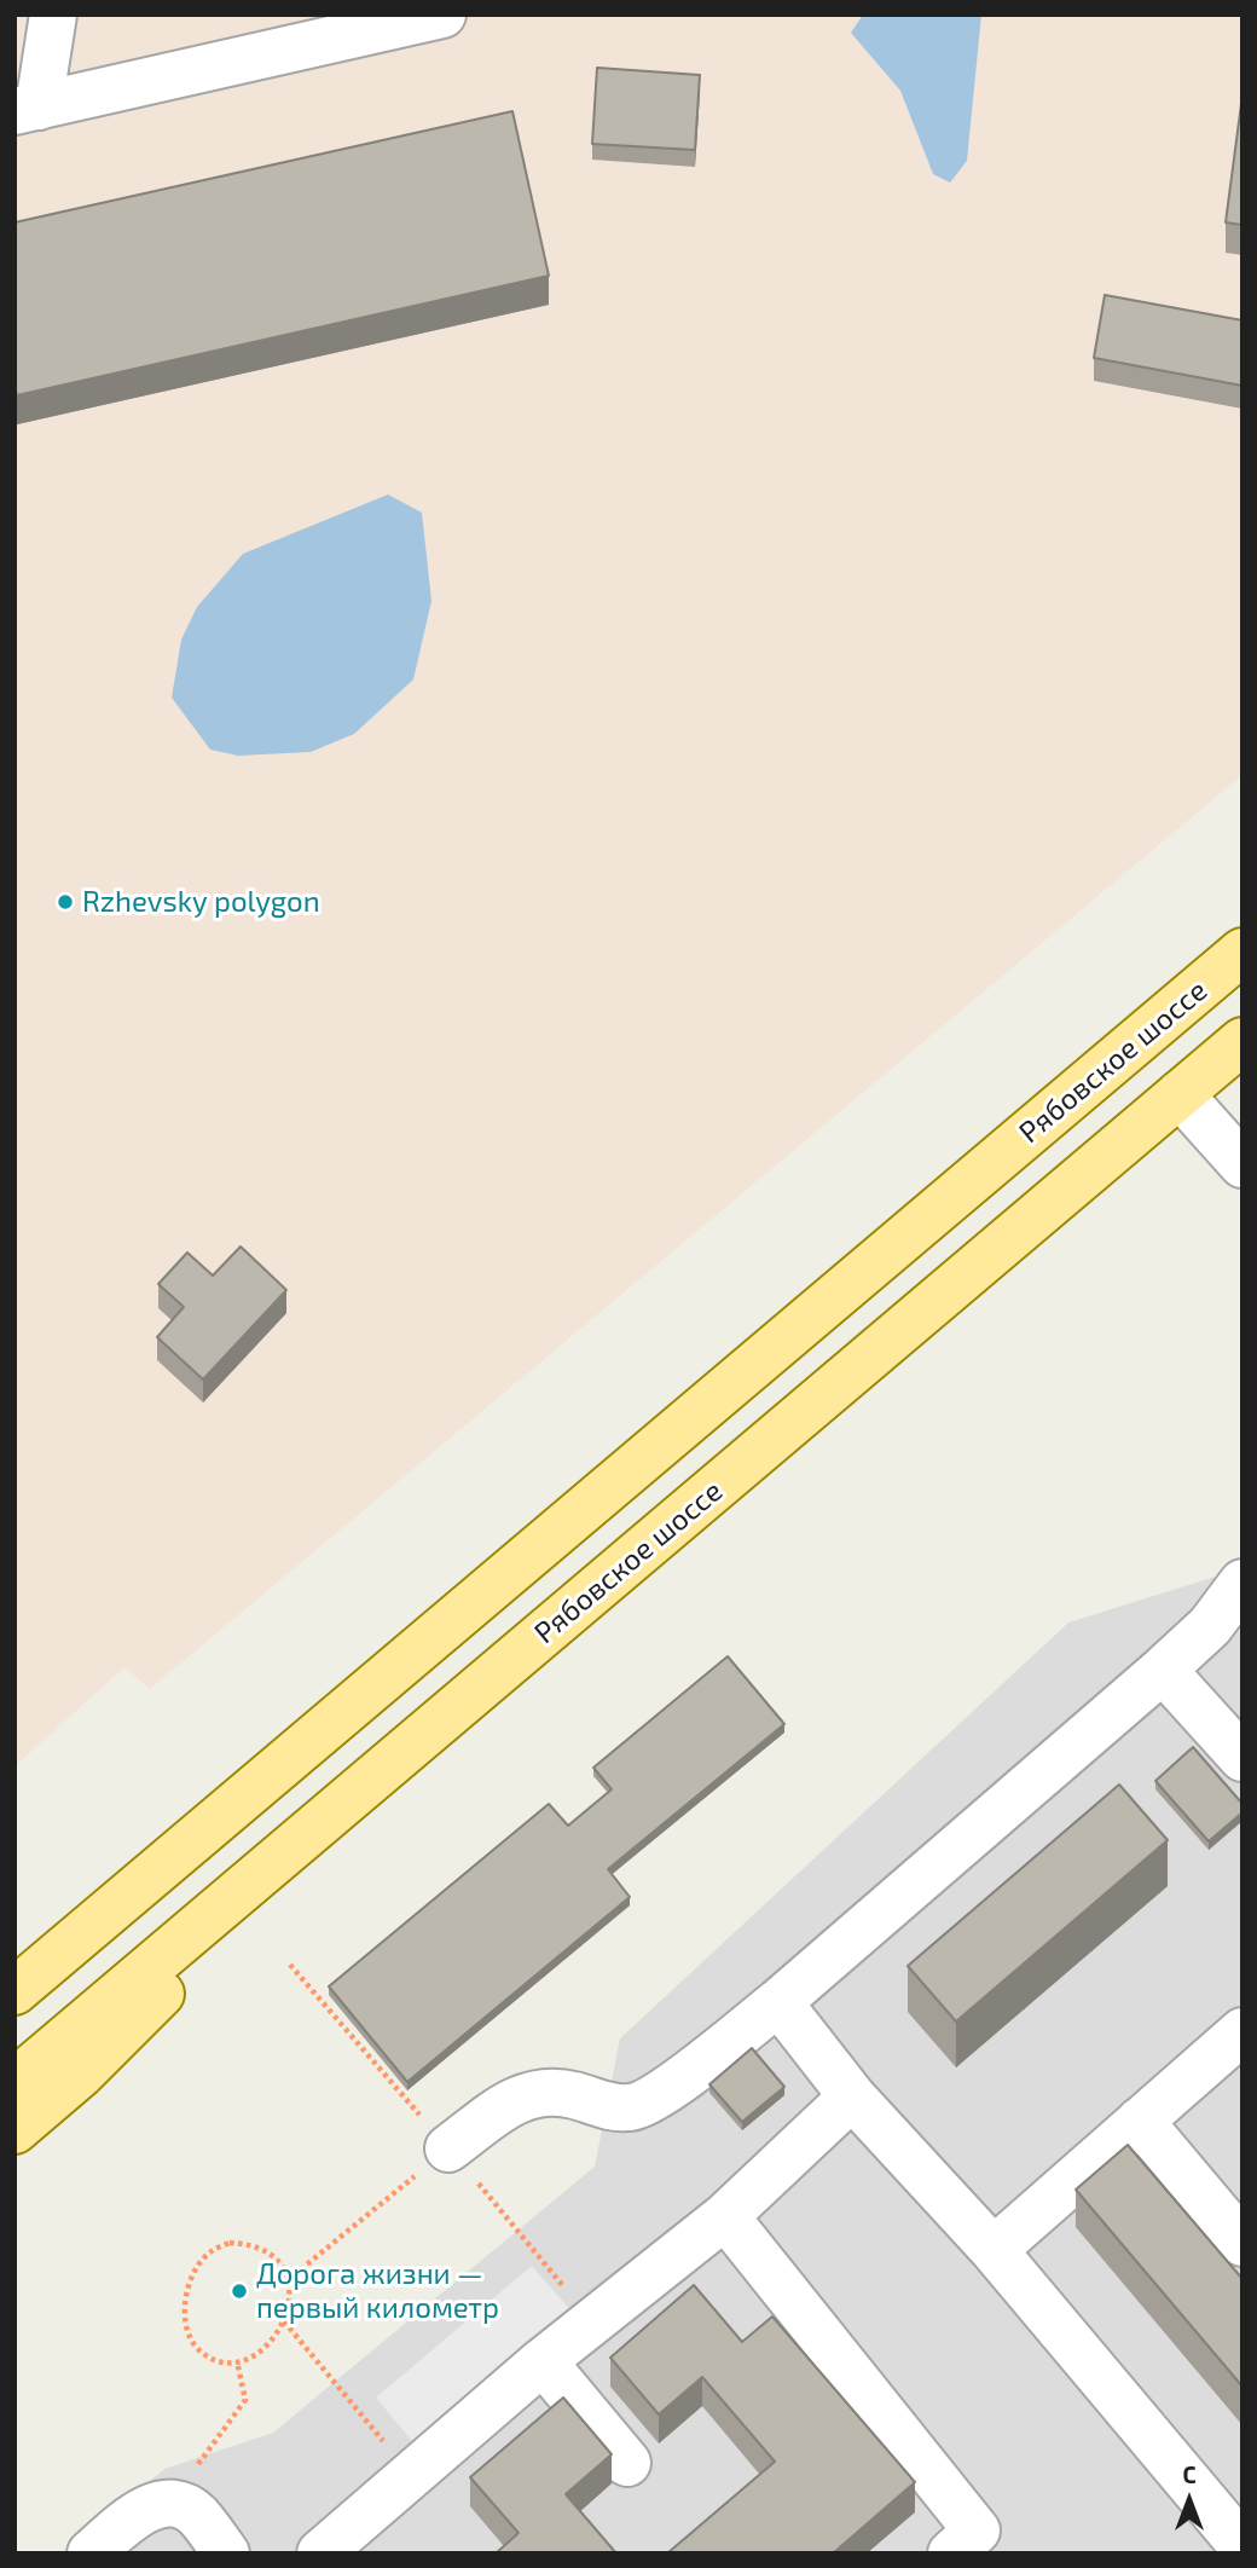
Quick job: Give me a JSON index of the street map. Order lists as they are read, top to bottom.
{
  "streets": {
    "main road": ["Рябовское шоссе"]
  },
  "places": ["Rzhevsky polygon", "Дорога жизни — первый километр"],
  "north": "top"
}
